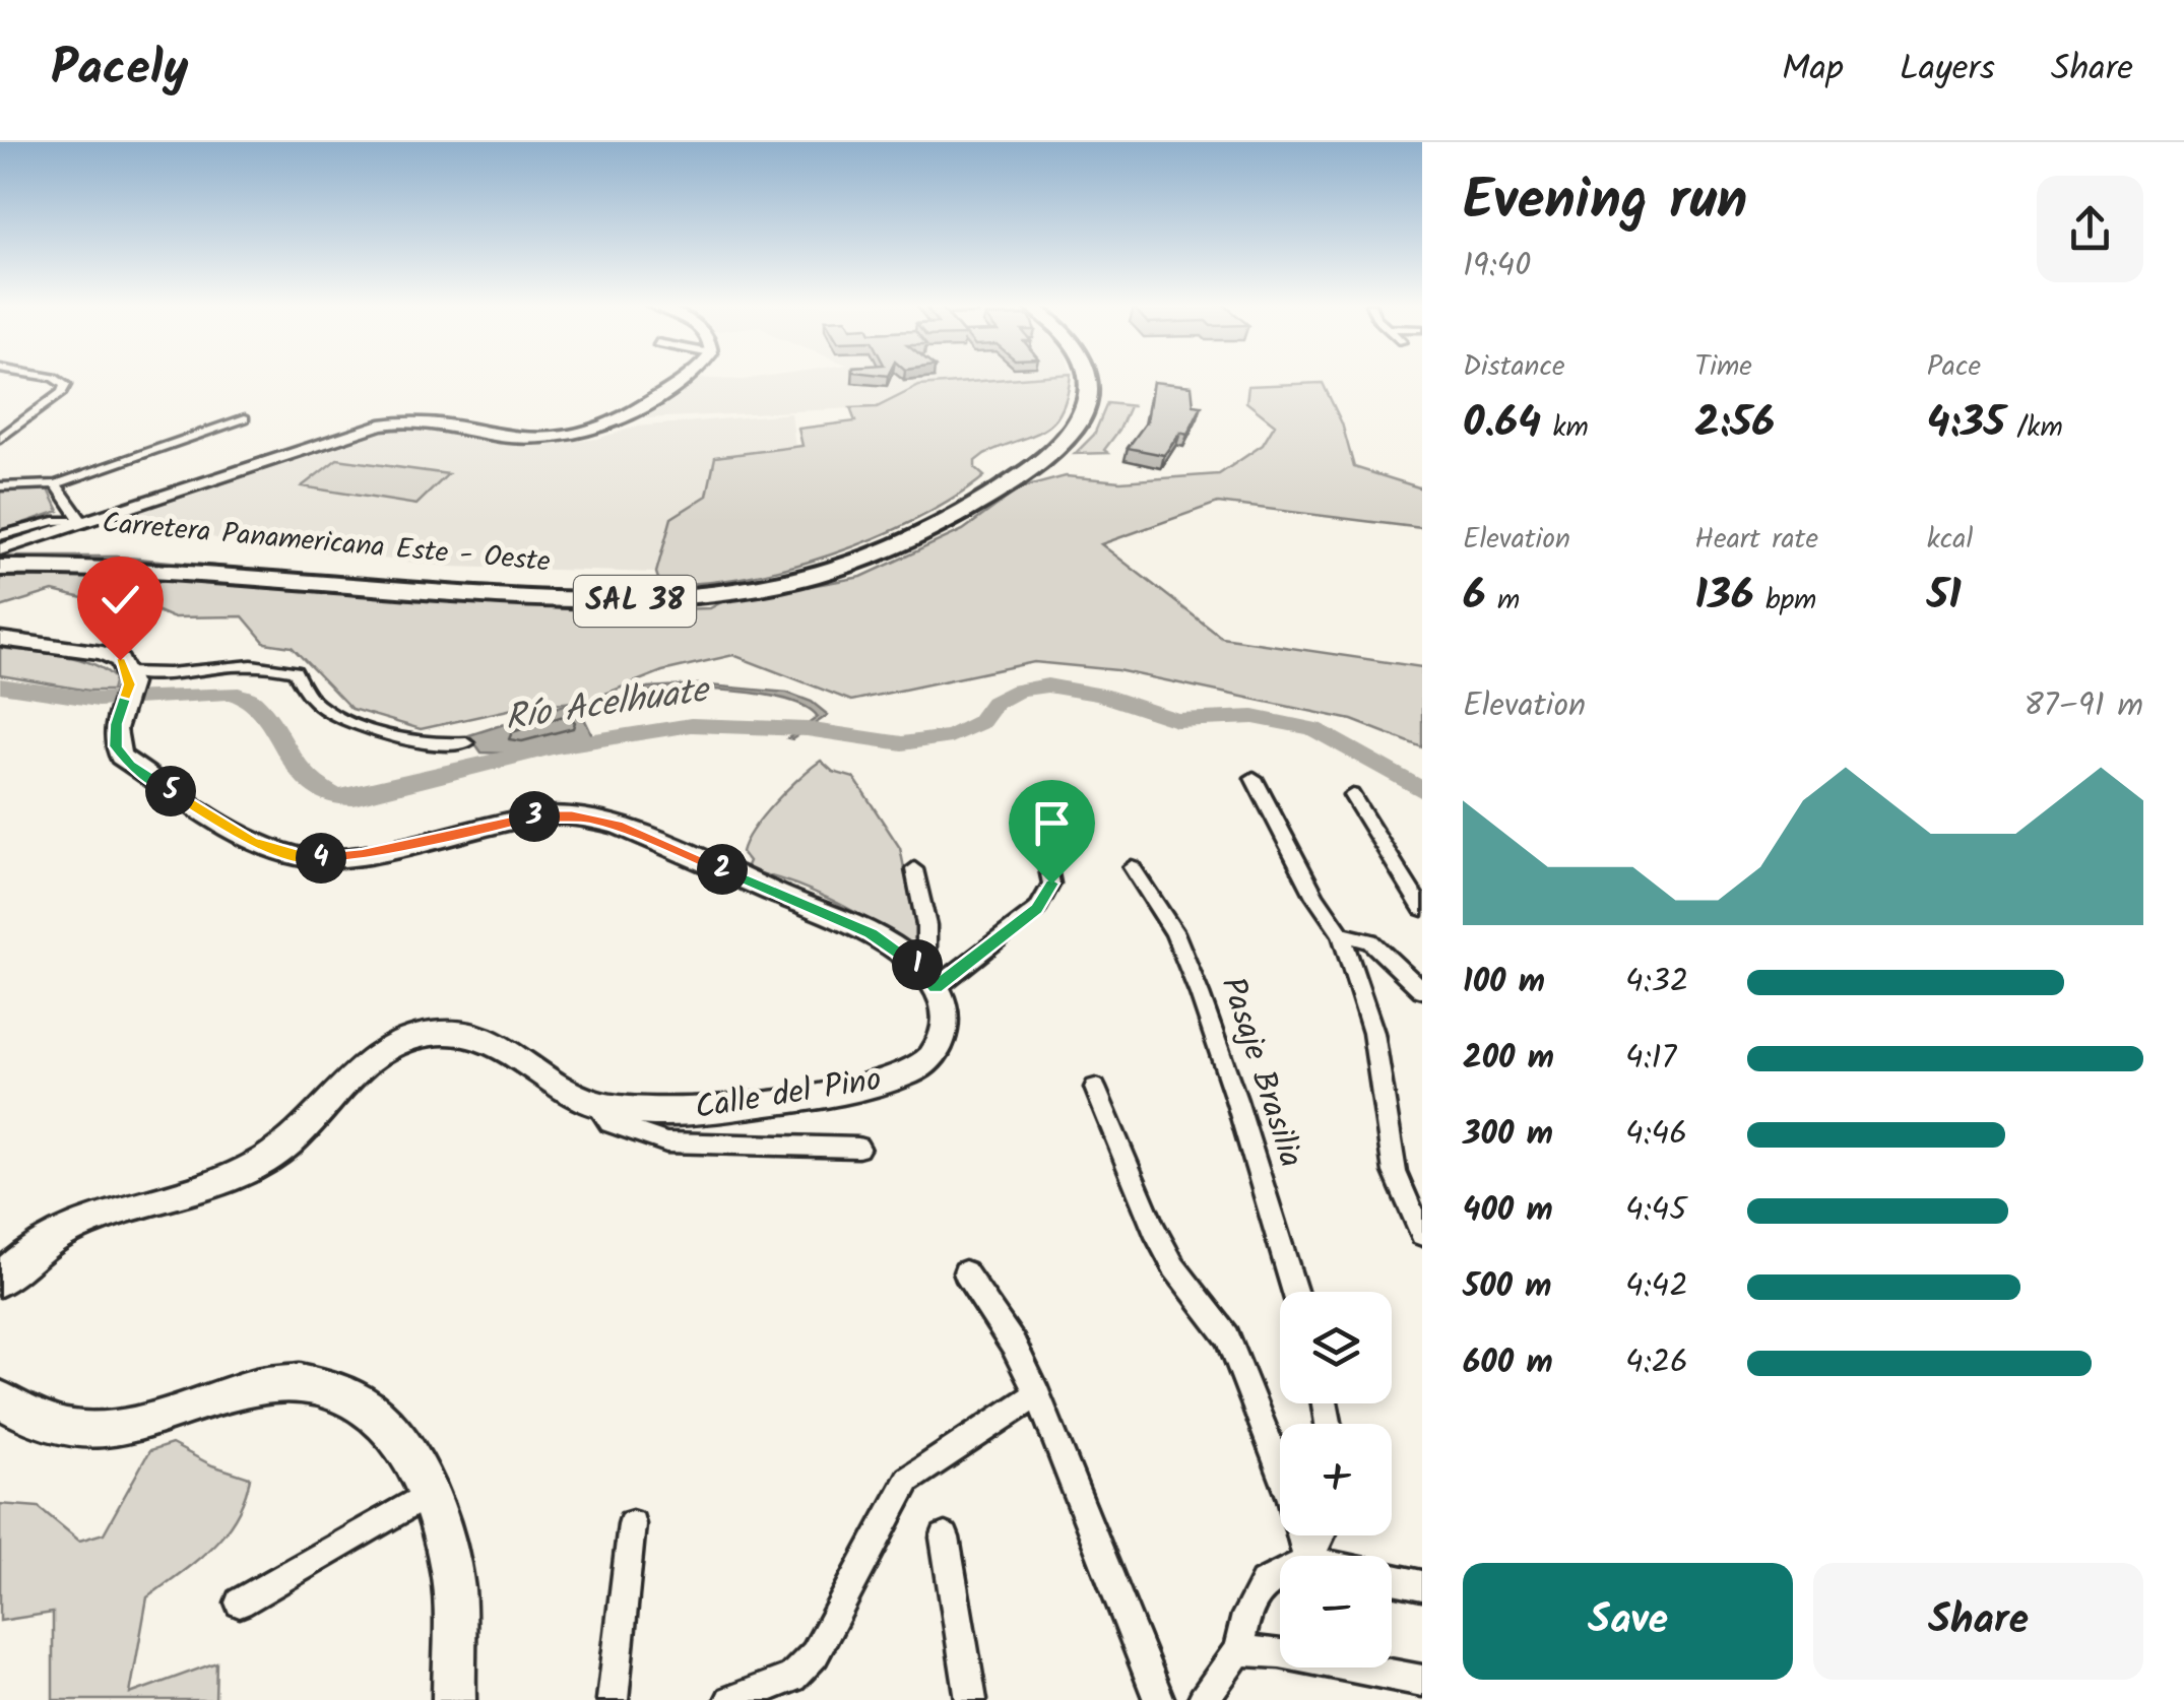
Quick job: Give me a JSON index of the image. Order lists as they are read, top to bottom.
{
  "streets": {
    "highway": ["Carretera Panamericana Este - Oeste", "SAL 38"],
    "main road": ["Calle del Pino"],
    "street": ["Pasaje Brasilia"]
  },
  "water": ["Río Acelhuate"],
  "page": {
    "header": "Pacely",
    "nav": ["Map", "Layers", "Share"],
    "heading": ["Evening run", "19:40"],
    "stats": [
      ["Distance", "0.64 km"],
      ["Time", "2:56"],
      ["Pace", "4:35 /km"],
      ["Elevation", "6 m"],
      ["Heart rate", "136 bpm"],
      ["kcal", "51"]
    ],
    "chart": ["Elevation", "87–91 m"],
    "pins": [
      "5",
      "3",
      "4",
      "2",
      "1"
    ],
    "list": [
      {
        "name": "100 m",
        "note": "4:32"
      },
      {
        "name": "200 m",
        "note": "4:17"
      },
      {
        "name": "300 m",
        "note": "4:46"
      },
      {
        "name": "400 m",
        "note": "4:45"
      },
      {
        "name": "500 m",
        "note": "4:42"
      },
      {
        "name": "600 m",
        "note": "4:26"
      }
    ],
    "map_buttons": ["+", "−"],
    "buttons": ["Save", "Share"]
  }
}
